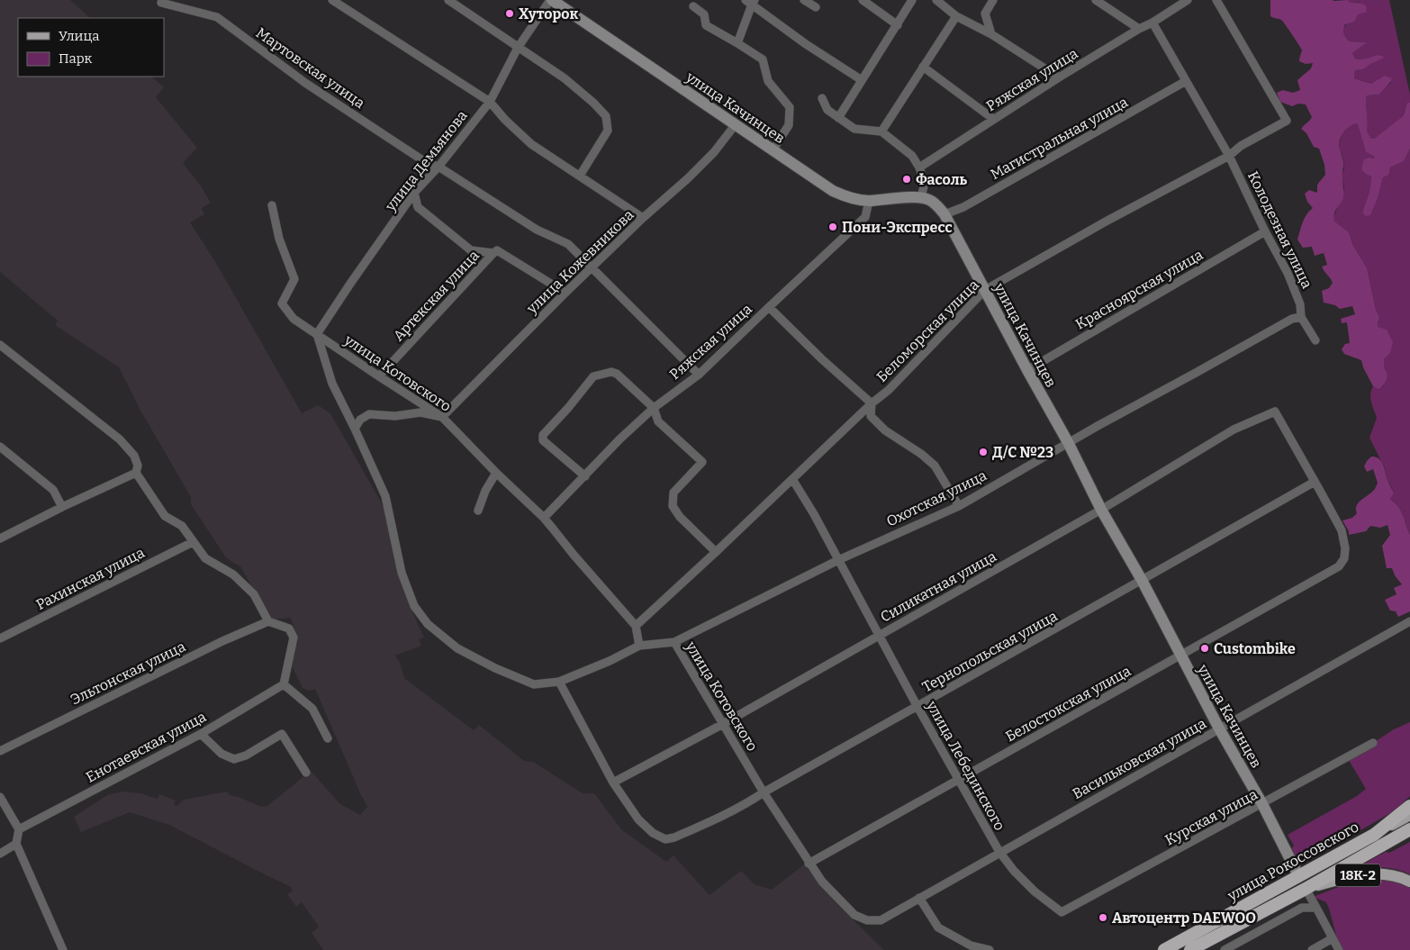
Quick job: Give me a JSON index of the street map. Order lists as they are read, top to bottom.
{
  "streets": {
    "highway": ["улица Рокоссовского"],
    "main road": ["улица Качинцев", "18К-2"],
    "street": [
      "Мартовская улица",
      "Ряжская улица",
      "Магистральная улица",
      "улица Демьянова",
      "Колодезная улица",
      "улица Кожевникова",
      "Красноярская улица",
      "Артекская улица",
      "Беломорская улица",
      "улица Котовского",
      "Охотская улица",
      "Рахинская улица",
      "Силикатная улица",
      "Тернопольская улица",
      "Эльтонская улица",
      "Белостокская улица",
      "Енотаевская улица",
      "Васильковская улица",
      "улица Лебединского",
      "Курская улица"
    ]
  },
  "crossings": [
    ["Мартовская улица", "Ряжская улица"],
    ["Мартовская улица", "улица Демьянова"],
    ["Мартовская улица", "улица Кожевникова"],
    ["Ряжская улица", "улица Качинцев"],
    ["Ряжская улица", "Колодезная улица"],
    ["Ряжская улица", "улица Котовского"],
    ["улица Качинцев", "Магистральная улица"],
    ["улица Качинцев", "улица Демьянова"],
    ["улица Качинцев", "улица Кожевникова"],
    ["улица Качинцев", "Красноярская улица"],
    ["улица Качинцев", "Беломорская улица"],
    ["улица Качинцев", "Охотская улица"],
    ["улица Качинцев", "Силикатная улица"],
    ["улица Качинцев", "Тернопольская улица"],
    ["улица Качинцев", "Белостокская улица"],
    ["улица Качинцев", "Васильковская улица"],
    ["улица Качинцев", "Курская улица"],
    ["улица Качинцев", "улица Рокоссовского"],
    ["Магистральная улица", "Колодезная улица"],
    ["улица Демьянова", "улица Котовского"],
    ["Колодезная улица", "Красноярская улица"],
    ["Колодезная улица", "Беломорская улица"],
    ["Колодезная улица", "Охотская улица"],
    ["улица Кожевникова", "улица Котовского"],
    ["Артекская улица", "улица Котовского"],
    ["Беломорская улица", "улица Котовского"],
    ["Беломорская улица", "улица Лебединского"],
    ["улица Котовского", "Охотская улица"],
    ["улица Котовского", "Силикатная улица"],
    ["улица Котовского", "Тернопольская улица"],
    ["улица Котовского", "Белостокская улица"],
    ["улица Котовского", "Васильковская улица"],
    ["улица Котовского", "улица Лебединского"],
    ["улица Котовского", "Курская улица"],
    ["Охотская улица", "улица Лебединского"],
    ["Силикатная улица", "Тернопольская улица"],
    ["Силикатная улица", "Белостокская улица"],
    ["Силикатная улица", "улица Лебединского"],
    ["Тернопольская улица", "Белостокская улица"],
    ["Тернопольская улица", "улица Лебединского"],
    ["Белостокская улица", "улица Лебединского"],
    ["Васильковская улица", "улица Лебединского"],
    ["Васильковская улица", "Курская улица"],
    ["улица Лебединского", "Курская улица"],
    ["улица Рокоссовского", "18К-2"]
  ],
  "places": [
    "Хуторок",
    "Фасоль",
    "Пони-Экспресс",
    "Д/С №23",
    "Custombike",
    "Автоцентр DAEWOO"
  ],
  "legend": ["Улица", "Парк"]
}
